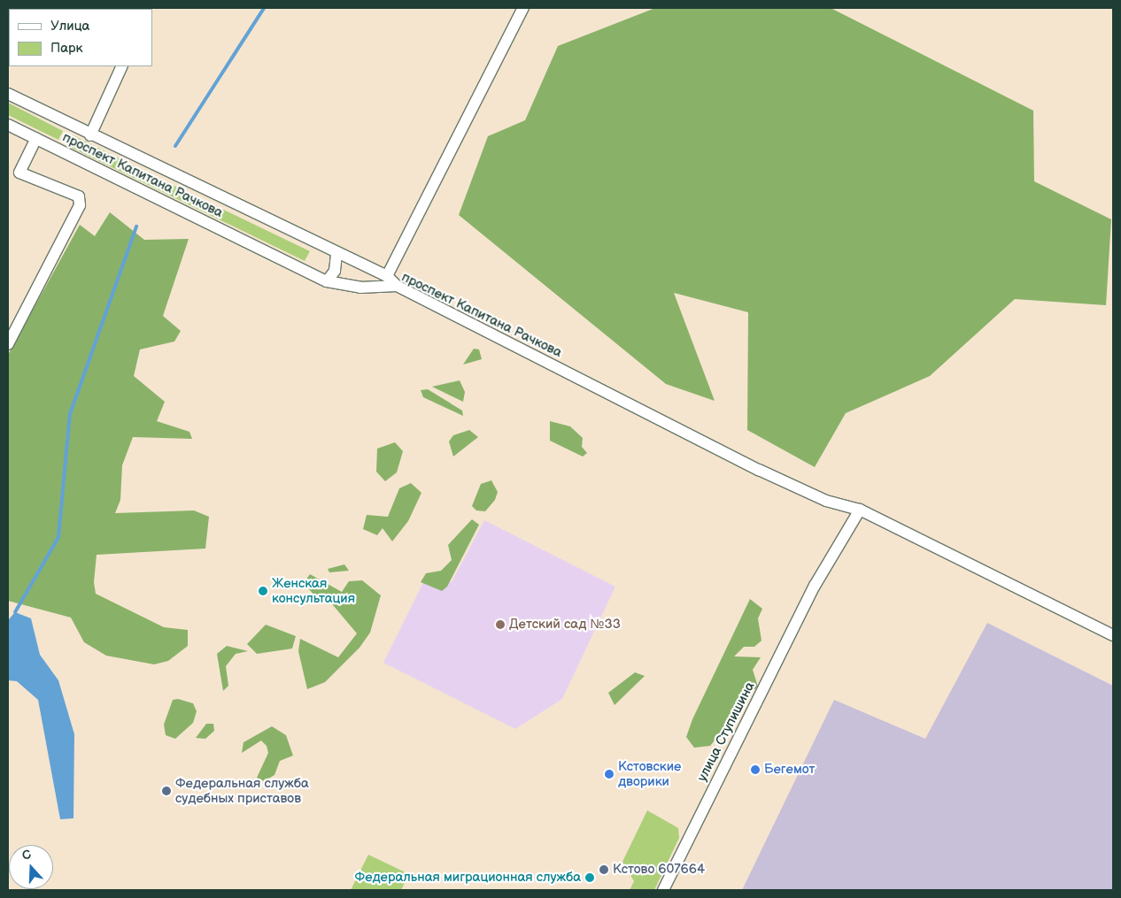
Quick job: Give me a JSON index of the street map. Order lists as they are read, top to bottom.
{
  "streets": {
    "street": ["проспект Капитана Рачкова", "улица Ступишина"]
  },
  "crossings": [
    ["проспект Капитана Рачкова", "улица Ступишина"]
  ],
  "places": [
    "Женская консультация",
    "Детский сад №33",
    "Бегемот",
    "Кстовские дворики",
    "Федеральная служба судебных приставов",
    "Кстово 607664",
    "Федеральная миграционная служба"
  ],
  "legend": ["Улица", "Парк"],
  "north": "top"
}
